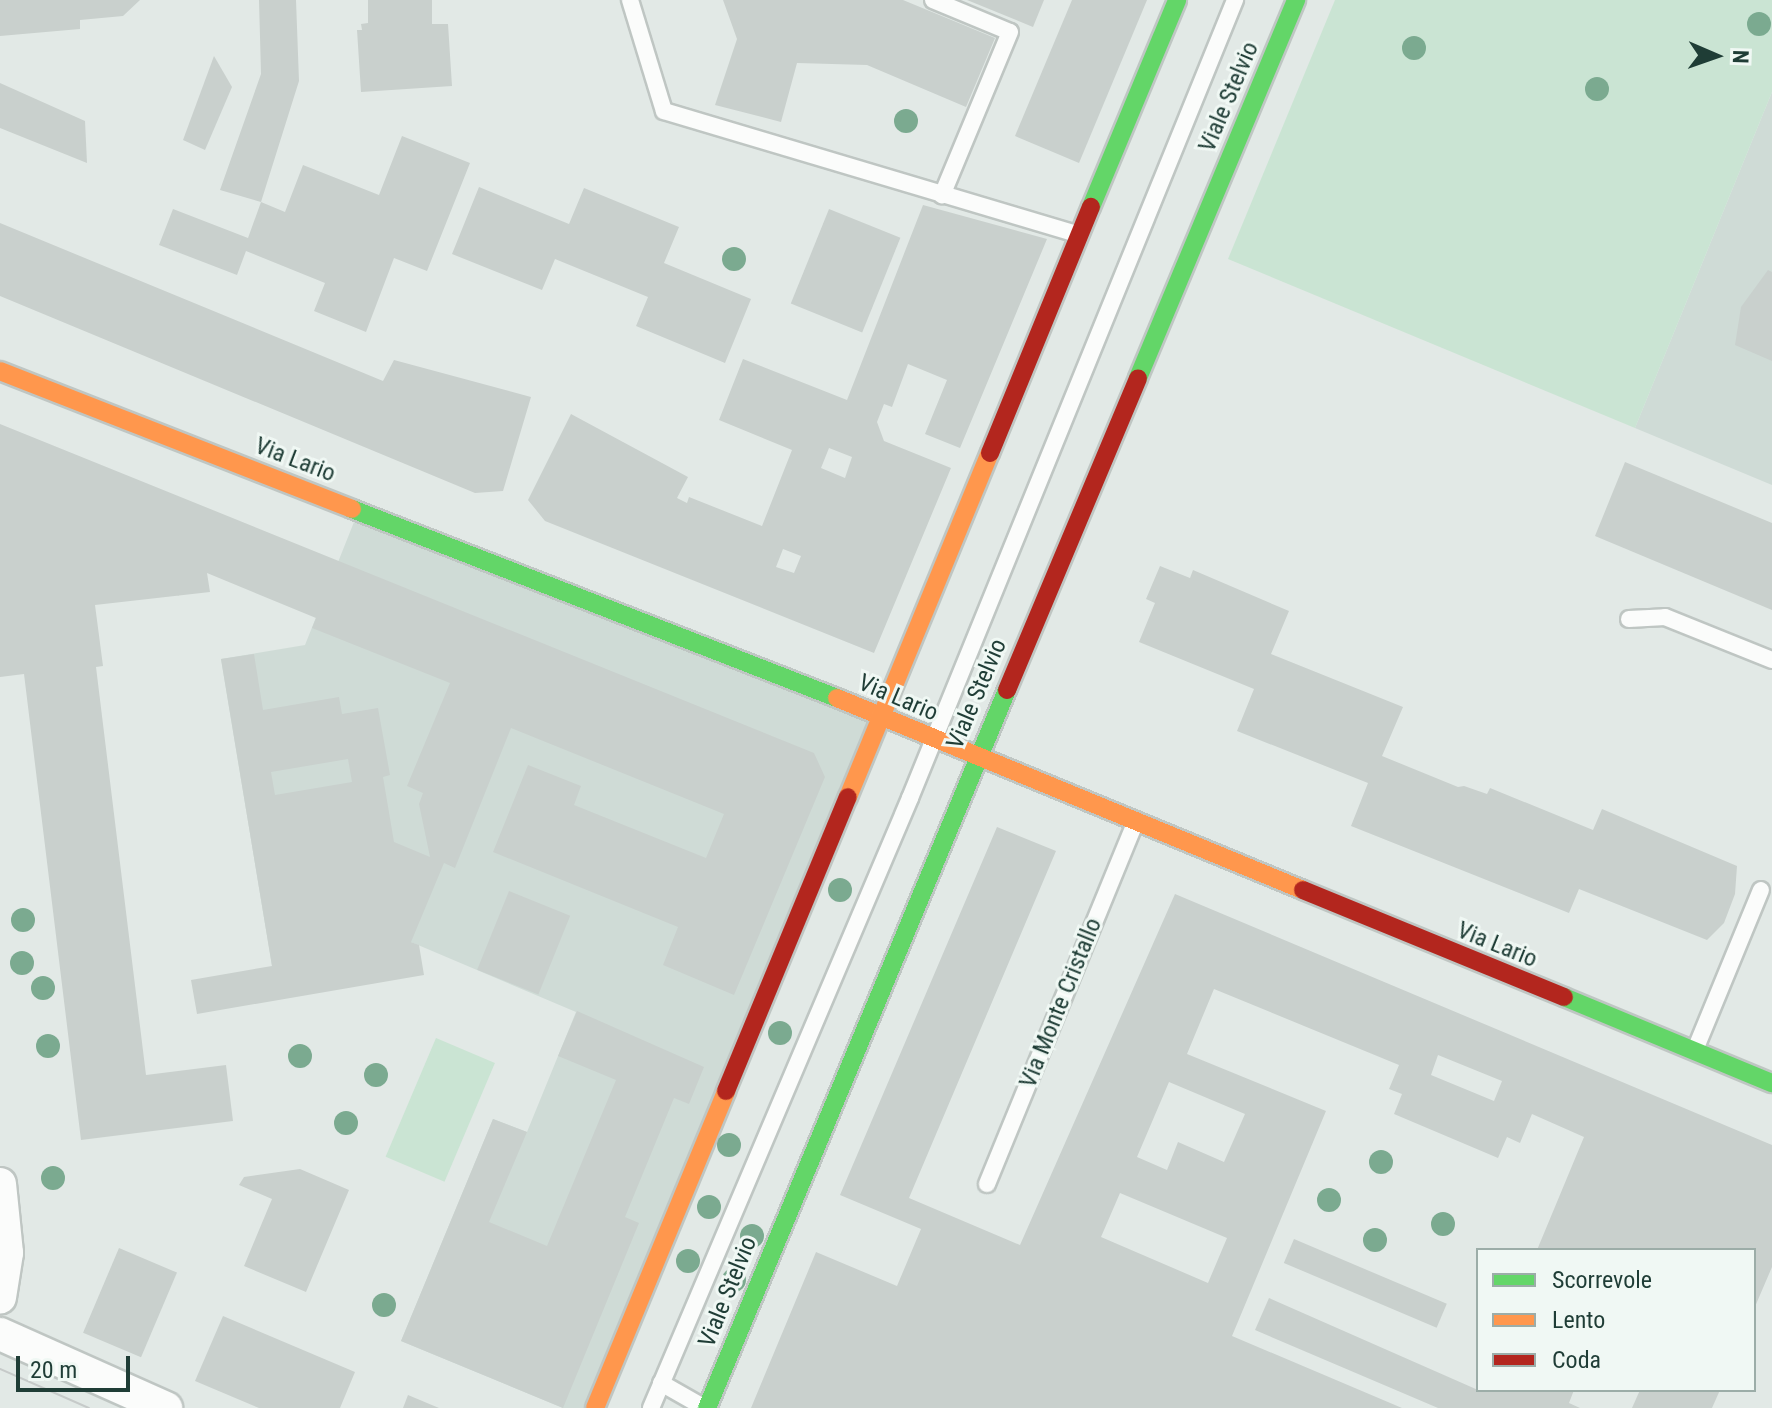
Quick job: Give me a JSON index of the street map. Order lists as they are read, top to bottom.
{
  "streets": {
    "main road": ["Viale Stelvio", "Via Lario"],
    "lane": ["Via Monte Cristallo"]
  },
  "crossings": [
    ["Viale Stelvio", "Via Lario"],
    ["Via Lario", "Via Monte Cristallo"]
  ],
  "legend": ["Scorrevole", "Lento", "Coda"],
  "scale_bar": "20 m",
  "north": "right"
}
